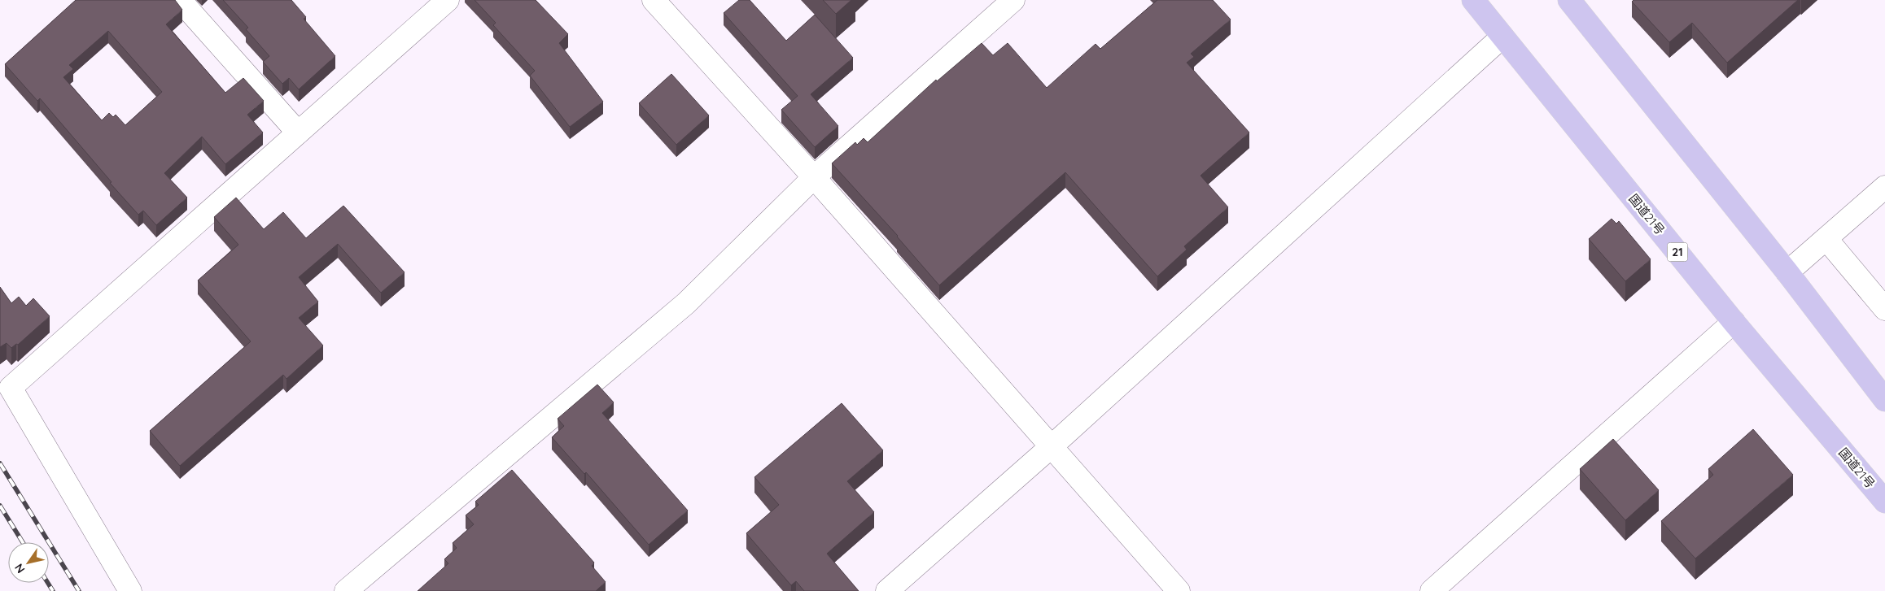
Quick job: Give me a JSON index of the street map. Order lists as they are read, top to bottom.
{
  "streets": {
    "highway": ["国道21号", "21"]
  },
  "north": "bottom left"
}
